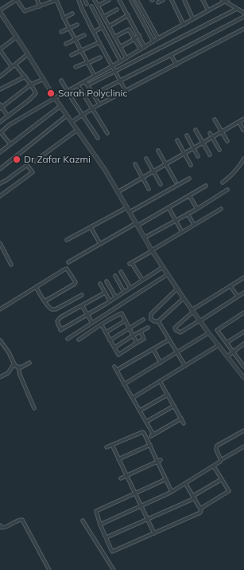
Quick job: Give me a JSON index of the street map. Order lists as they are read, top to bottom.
{
  "places": ["Sarah Polyclinic", "Dr Zafar Kazmi"]
}
